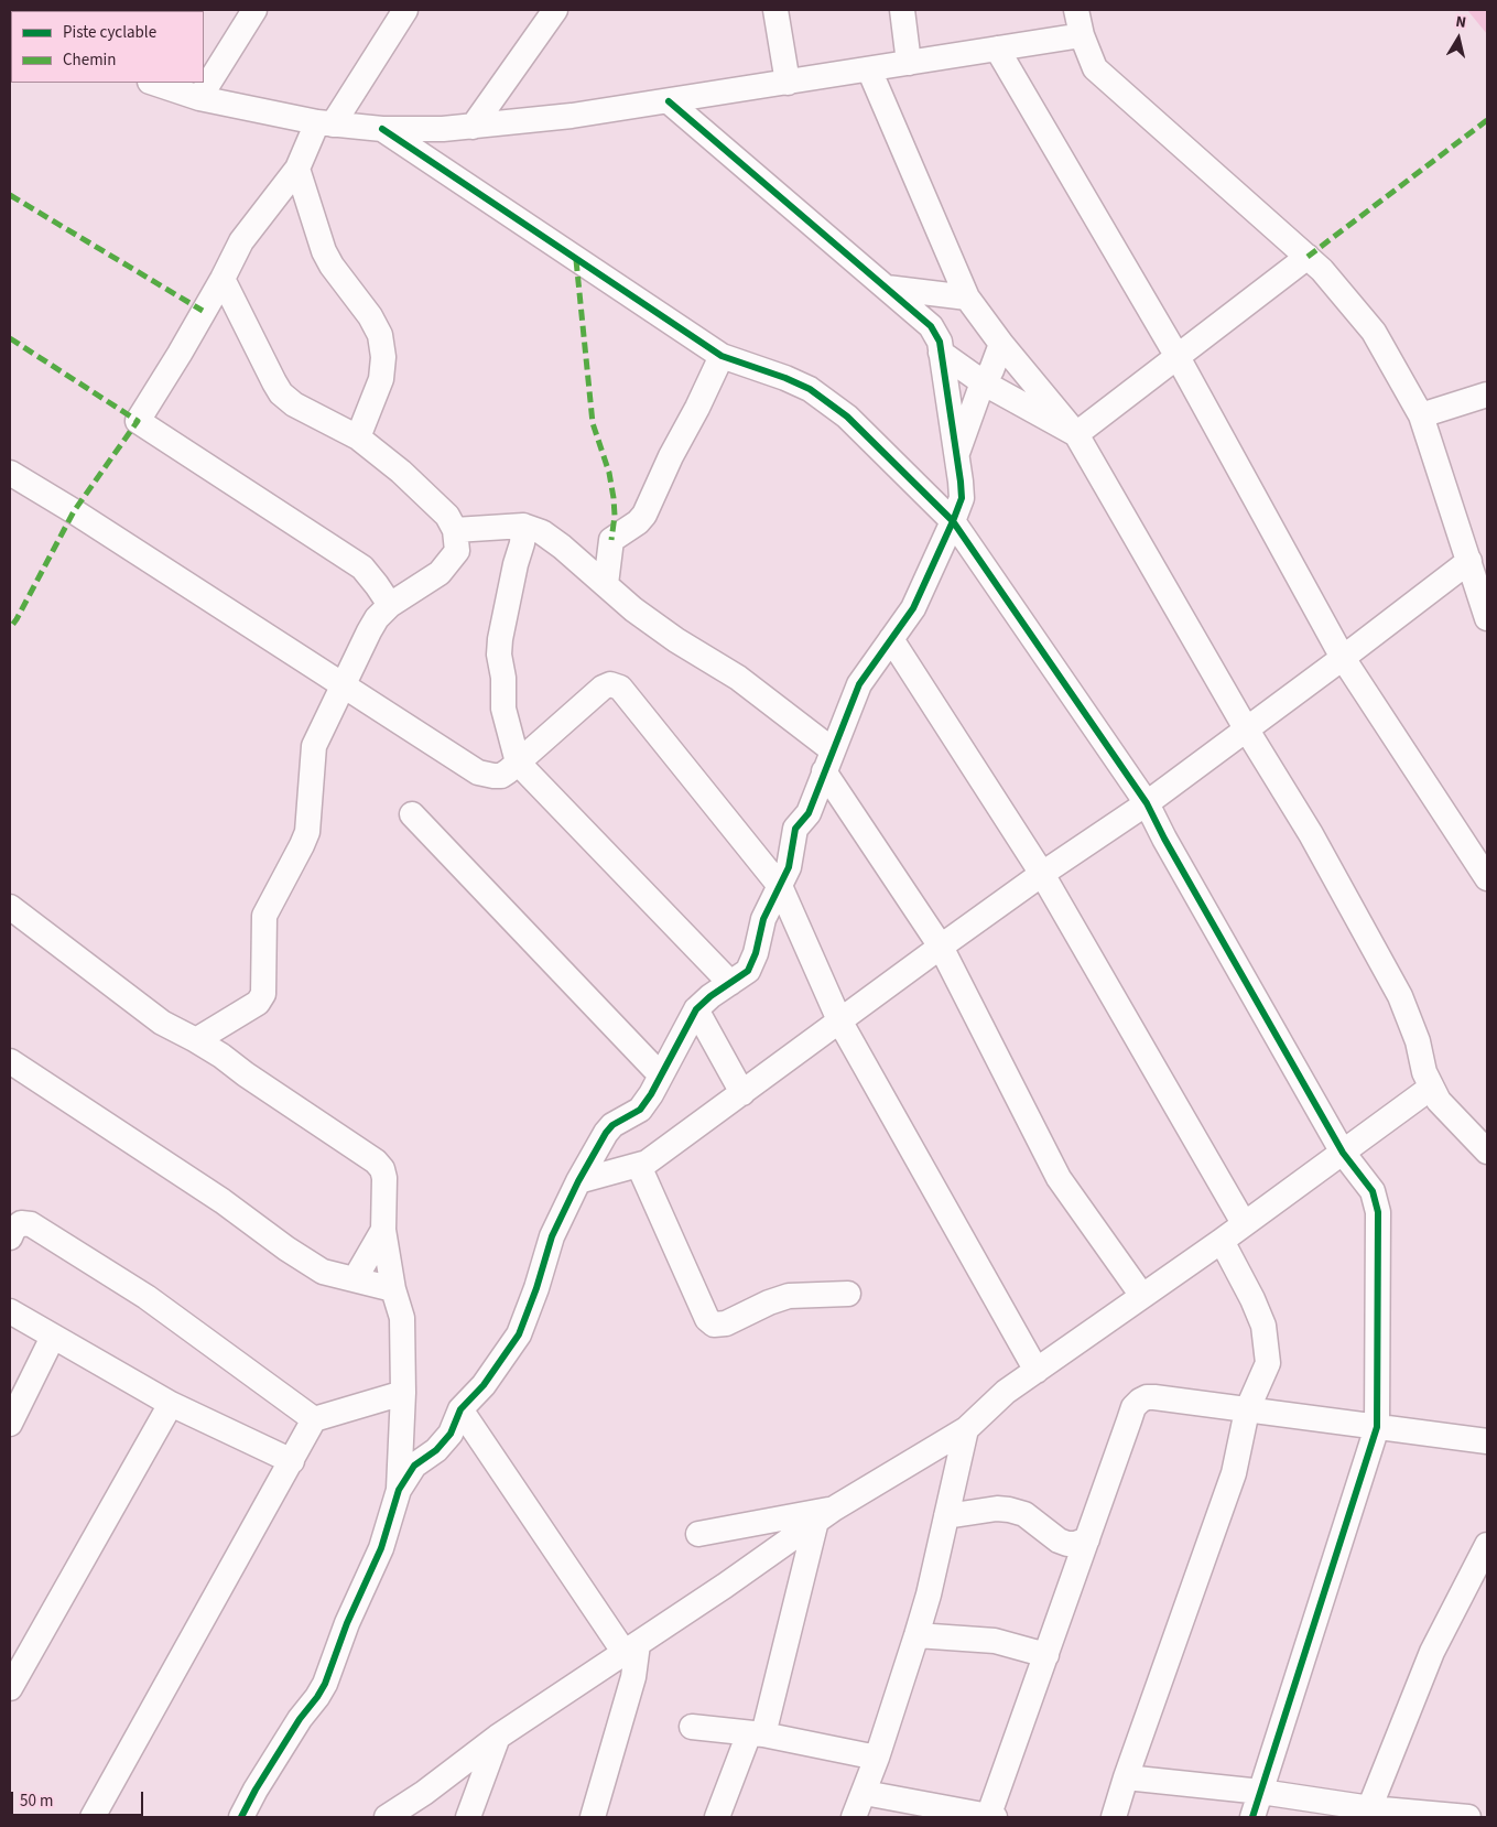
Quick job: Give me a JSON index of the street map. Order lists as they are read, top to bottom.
{
  "legend": ["Piste cyclable", "Chemin"],
  "scale_bar": "50 m",
  "north": "top"
}
